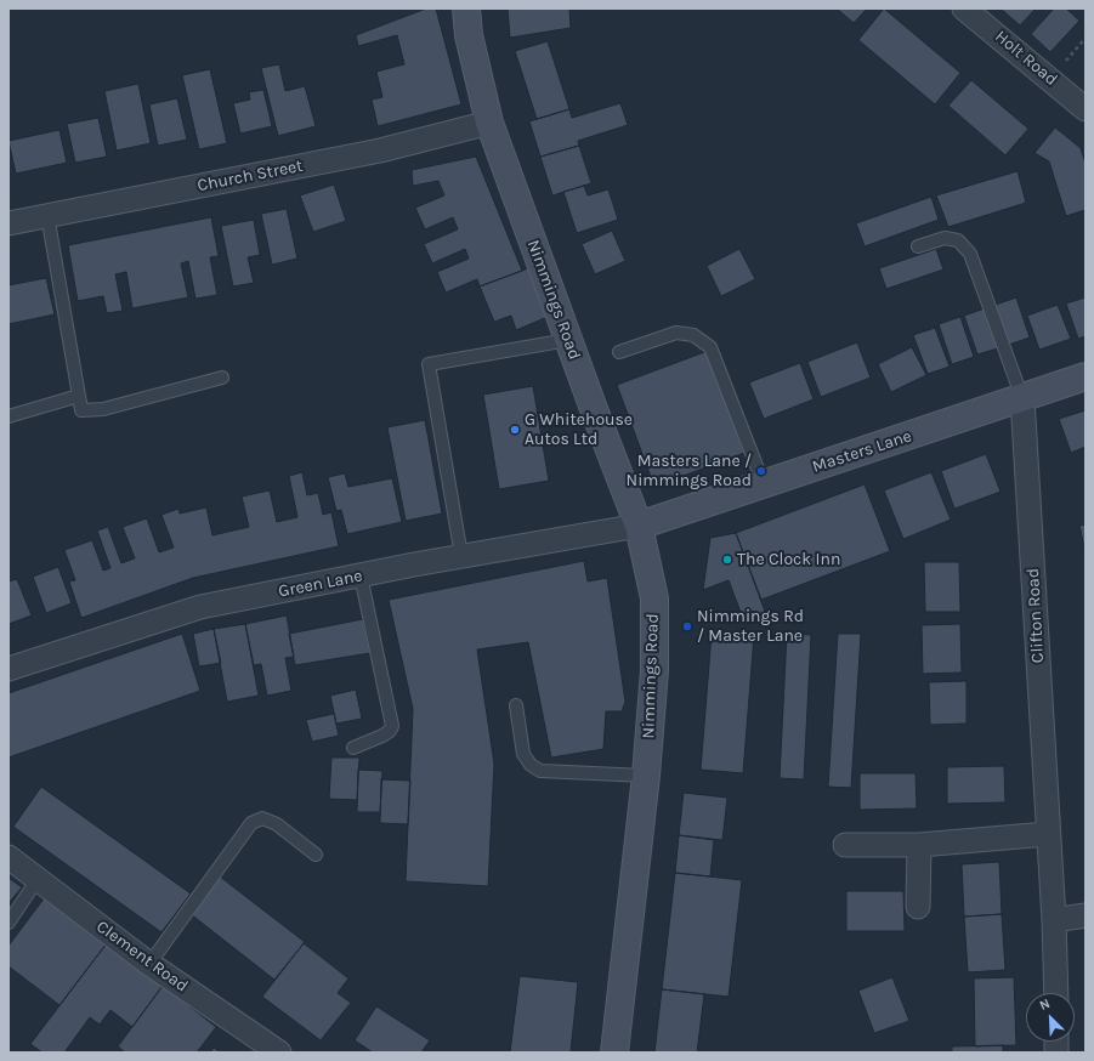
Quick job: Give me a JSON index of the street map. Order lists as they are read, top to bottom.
{
  "streets": {
    "main road": ["Nimmings Road", "Masters Lane"],
    "street": [
      "Holt Road",
      "Church Street",
      "Green Lane",
      "Clifton Road",
      "Clement Road"
    ]
  },
  "crossings": [
    ["Church Street", "Nimmings Road"],
    ["Nimmings Road", "Masters Lane"],
    ["Nimmings Road", "Green Lane"],
    ["Masters Lane", "Green Lane"],
    ["Masters Lane", "Clifton Road"]
  ],
  "places": [
    "G Whitehouse Autos Ltd",
    "Masters Lane / Nimmings Road",
    "The Clock Inn",
    "Nimmings Rd / Master Lane"
  ],
  "north": "top left"
}
